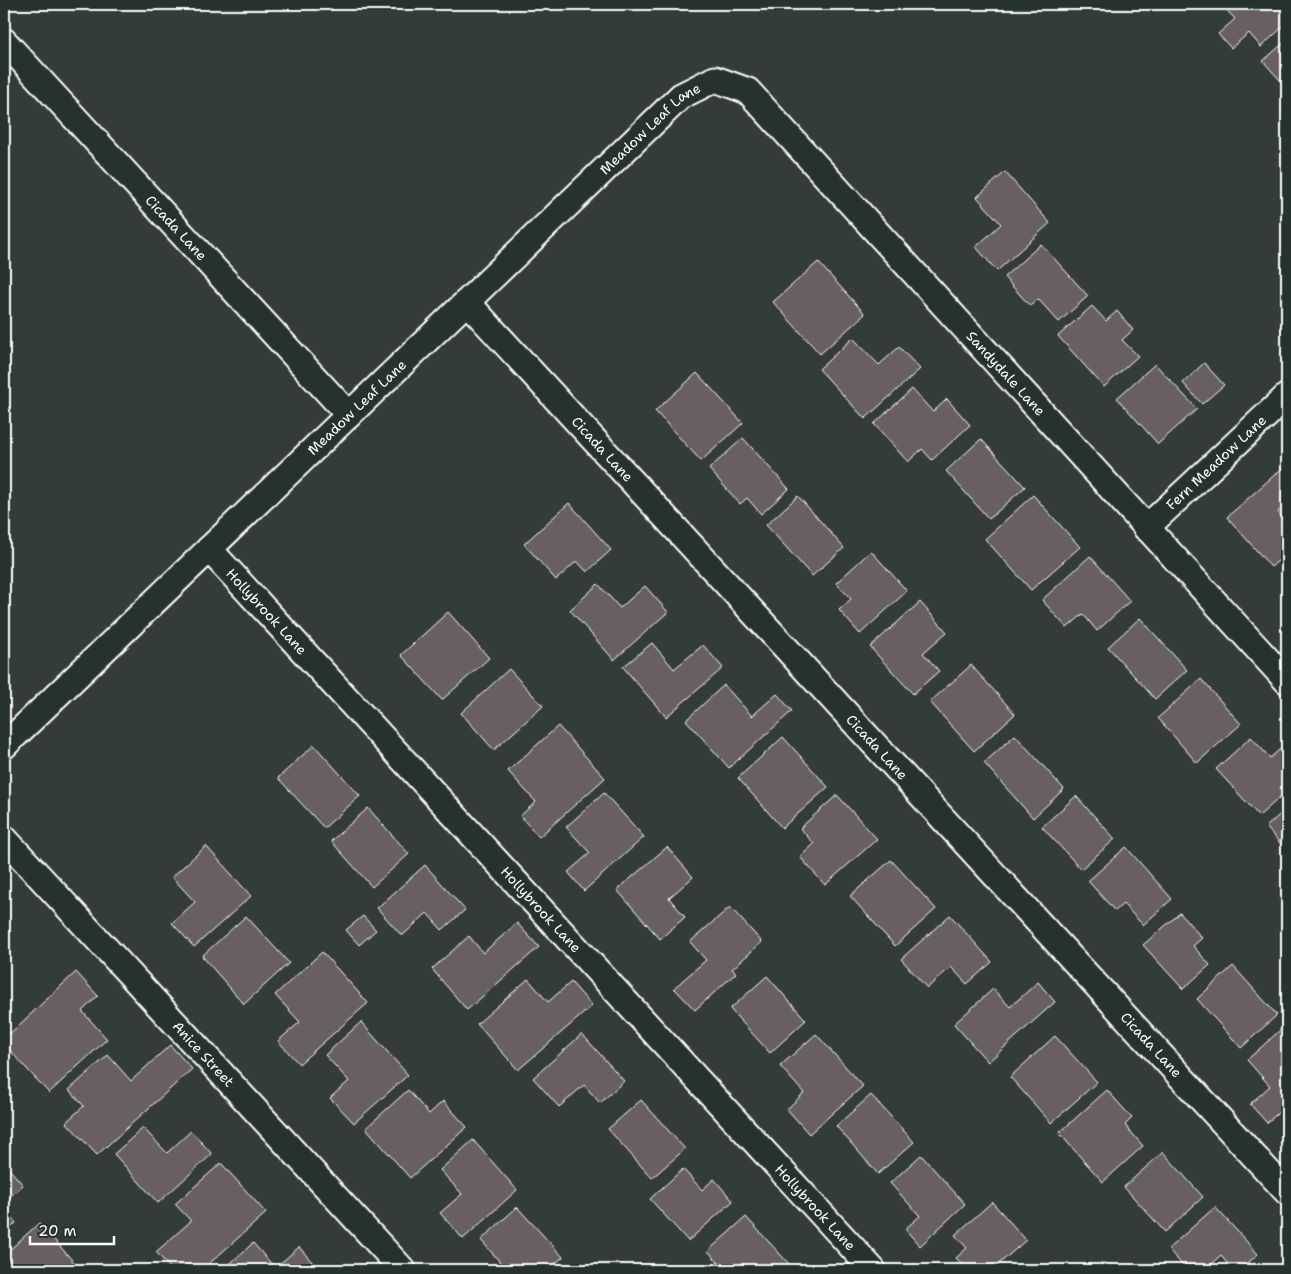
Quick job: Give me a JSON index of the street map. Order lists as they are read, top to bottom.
{
  "streets": {
    "street": [
      "Meadow Leaf Lane",
      "Cicada Lane",
      "Sandydale Lane",
      "Fern Meadow Lane",
      "Hollybrook Lane",
      "Anice Street"
    ]
  },
  "crossings": [
    ["Meadow Leaf Lane", "Cicada Lane"],
    ["Meadow Leaf Lane", "Sandydale Lane"],
    ["Meadow Leaf Lane", "Hollybrook Lane"],
    ["Sandydale Lane", "Fern Meadow Lane"]
  ],
  "scale_bar": "20 m"
}
